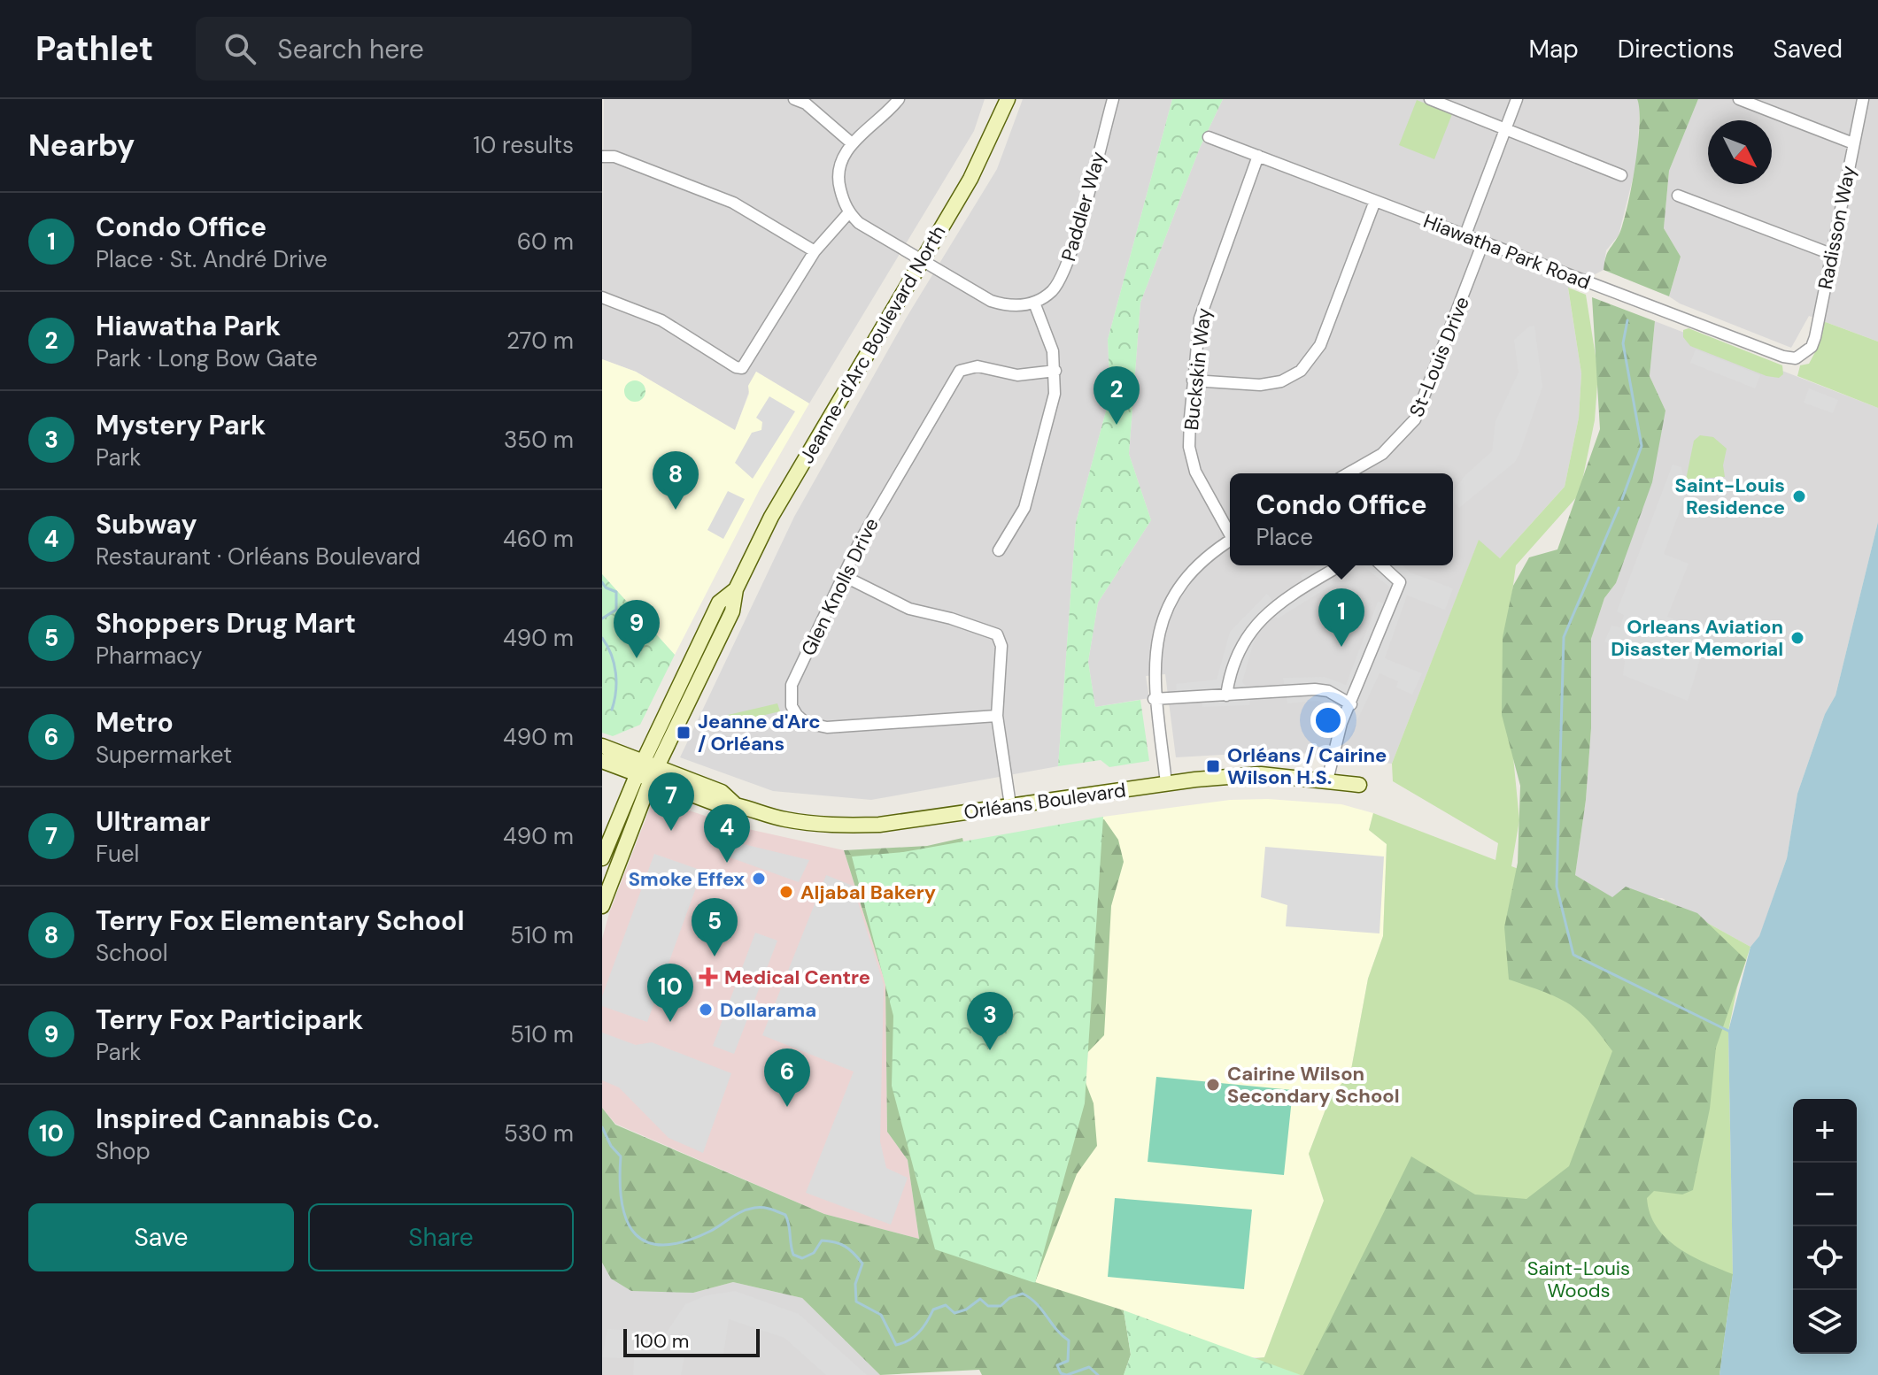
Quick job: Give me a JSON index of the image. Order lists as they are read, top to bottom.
{
  "streets": {
    "main road": ["Jeanne-d'Arc Boulevard North", "Orléans Boulevard"],
    "street": [
      "Paddler Way",
      "Radisson Way",
      "Hiawatha Park Road",
      "St-Louis Drive",
      "Buckskin Way",
      "Glen Knolls Drive"
    ]
  },
  "crossings": [
    ["Radisson Way", "Hiawatha Park Road"],
    ["Hiawatha Park Road", "St-Louis Drive"],
    ["Hiawatha Park Road", "Buckskin Way"],
    ["Jeanne-d'Arc Boulevard North", "Orléans Boulevard"]
  ],
  "parks": ["Saint-Louis Woods"],
  "places": {
    "other": [
      "Saint-Louis Residence",
      "Orleans Aviation Disaster Memorial",
      "Smoke Effex",
      "Aljabal Bakery",
      "Dollarama",
      "Cairine Wilson Secondary School"
    ],
    "transit": ["Jeanne d'Arc / Orléans", "Orléans / Cairine Wilson H.S."],
    "health": ["Medical Centre"]
  },
  "scale_bar": "100 m",
  "north": "bottom right",
  "page": {
    "header": "Pathlet",
    "search": "Search here",
    "nav": ["Map", "Directions", "Saved"],
    "heading": ["Nearby", "10 results"],
    "list": [
      {
        "mark": "1",
        "name": "Condo Office",
        "note": "Place · St. André Drive",
        "value": "60 m"
      },
      {
        "mark": "2",
        "name": "Hiawatha Park",
        "note": "Park · Long Bow Gate",
        "value": "270 m"
      },
      {
        "mark": "3",
        "name": "Mystery Park",
        "note": "Park",
        "value": "350 m"
      },
      {
        "mark": "4",
        "name": "Subway",
        "note": "Restaurant · Orléans Boulevard",
        "value": "460 m"
      },
      {
        "mark": "5",
        "name": "Shoppers Drug Mart",
        "note": "Pharmacy",
        "value": "490 m"
      },
      {
        "mark": "6",
        "name": "Metro",
        "note": "Supermarket",
        "value": "490 m"
      },
      {
        "mark": "7",
        "name": "Ultramar",
        "note": "Fuel",
        "value": "490 m"
      },
      {
        "mark": "8",
        "name": "Terry Fox Elementary School",
        "note": "School",
        "value": "510 m"
      },
      {
        "mark": "9",
        "name": "Terry Fox Participark",
        "note": "Park",
        "value": "510 m"
      },
      {
        "mark": "10",
        "name": "Inspired Cannabis Co.",
        "note": "Shop",
        "value": "530 m"
      }
    ],
    "pins": [
      "2",
      "8",
      "1",
      "9",
      "7",
      "4",
      "5",
      "10",
      "3",
      "6"
    ],
    "popup": ["Condo Office", "Place"],
    "map_buttons": ["+", "−"],
    "buttons": ["Save", "Share"],
    "scale": "100 m"
  }
}
